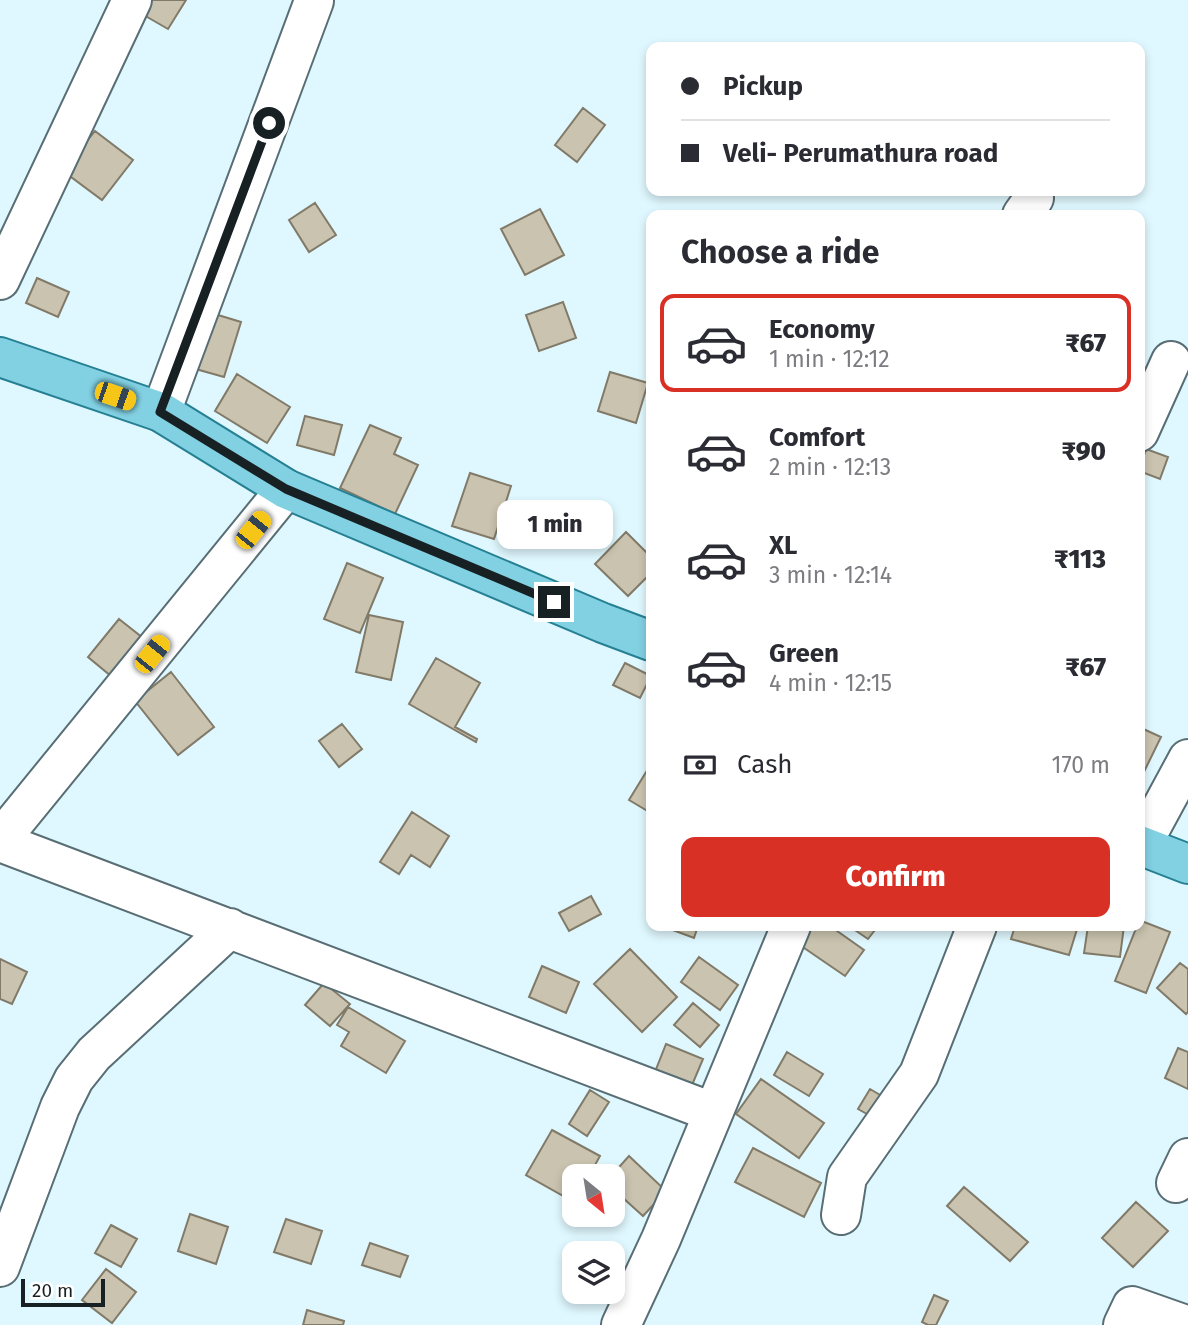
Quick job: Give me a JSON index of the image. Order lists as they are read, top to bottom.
{
  "scale_bar": "20 m",
  "north": "bottom right",
  "page": {
    "banner": ["Pickup", "Veli- Perumathura road"],
    "heading": "Choose a ride",
    "list": [
      {
        "name": "Economy",
        "note": "1 min · 12:12",
        "value": "₹67"
      },
      {
        "name": "Comfort",
        "note": "2 min · 12:13",
        "value": "₹90"
      },
      {
        "name": "XL",
        "note": "3 min · 12:14",
        "value": "₹113"
      },
      {
        "name": "Green",
        "note": "4 min · 12:15",
        "value": "₹67"
      }
    ],
    "bubble": "1 min",
    "pay": ["Cash", "170 m"],
    "buttons": "Confirm",
    "scale": "20 m"
  }
}
